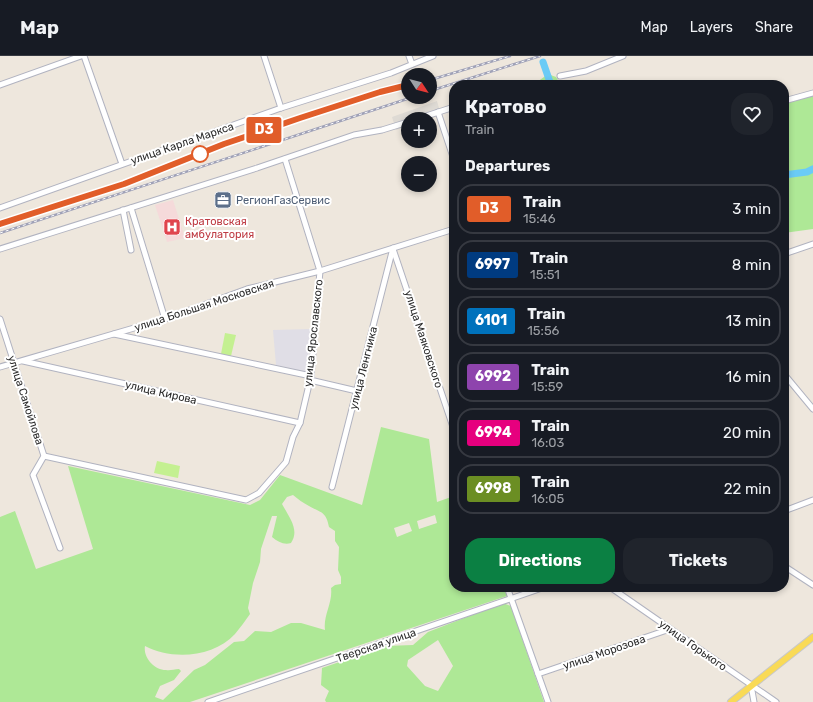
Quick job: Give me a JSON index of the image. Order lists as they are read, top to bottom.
{
  "streets": {
    "street": [
      "улица Карла Маркса",
      "улица Большая Московская",
      "улица Ярославского",
      "улица Маяковского",
      "улица Ленгника",
      "улица Кирова",
      "улица Самойлова",
      "Тверская улица",
      "улица Горького",
      "улица Морозова"
    ]
  },
  "crossings": [
    ["улица Большая Московская", "улица Ярославского"],
    ["улица Большая Московская", "улица Маяковского"],
    ["улица Большая Московская", "улица Ленгника"],
    ["улица Большая Московская", "улица Кирова"],
    ["улица Большая Московская", "улица Самойлова"],
    ["улица Ярославского", "улица Кирова"],
    ["улица Ярославского", "улица Самойлова"],
    ["улица Маяковского", "улица Ленгника"],
    ["улица Горького", "улица Морозова"]
  ],
  "places": {
    "office": ["РегионГазСервис"],
    "hospital": ["Кратовская амбулатория"]
  },
  "north": "bottom right",
  "page": {
    "header": "Map",
    "nav": ["Map", "Layers", "Share"],
    "on_map": "D3",
    "map_buttons": ["+", "−"],
    "heading": [
      ["Кратово", "Train"],
      "Departures"
    ],
    "list": [
      {
        "mark": "D3",
        "name": "Train",
        "note": "15:46",
        "value": "3 min"
      },
      {
        "mark": "6997",
        "name": "Train",
        "note": "15:51",
        "value": "8 min"
      },
      {
        "mark": "6101",
        "name": "Train",
        "note": "15:56",
        "value": "13 min"
      },
      {
        "mark": "6992",
        "name": "Train",
        "note": "15:59",
        "value": "16 min"
      },
      {
        "mark": "6994",
        "name": "Train",
        "note": "16:03",
        "value": "20 min"
      },
      {
        "mark": "6998",
        "name": "Train",
        "note": "16:05",
        "value": "22 min"
      }
    ],
    "buttons": ["Directions", "Tickets"]
  }
}
